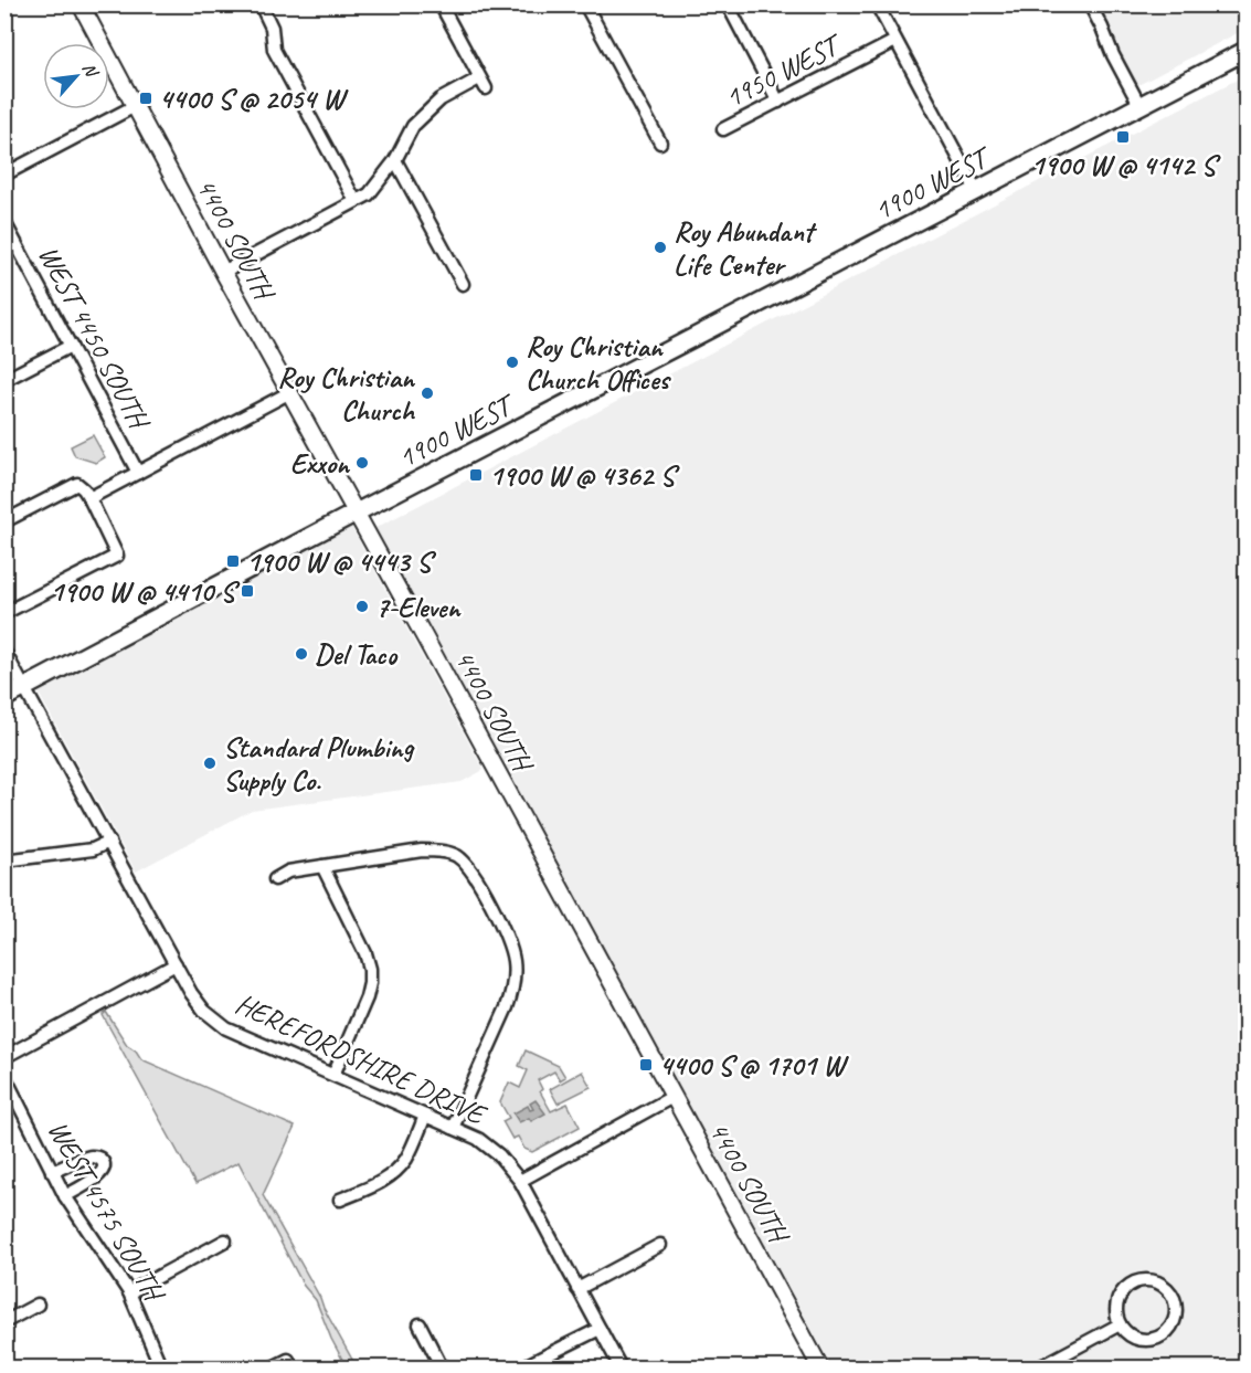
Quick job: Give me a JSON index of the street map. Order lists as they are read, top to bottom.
{
  "streets": {
    "main road": ["1900 WEST"],
    "street": [
      "1950 WEST",
      "4400 SOUTH",
      "WEST 4450 SOUTH",
      "HEREFORDSHIRE DRIVE",
      "WEST 4575 SOUTH"
    ]
  },
  "crossings": [
    ["1900 WEST", "4400 SOUTH"],
    ["1900 WEST", "HEREFORDSHIRE DRIVE"]
  ],
  "places": {
    "transit": [
      "4400 S @ 2054 W",
      "1900 W @ 4142 S",
      "1900 W @ 4362 S",
      "1900 W @ 4443 S",
      "1900 W @ 4410 S",
      "4400 S @ 1701 W"
    ],
    "other": [
      "Roy Abundant Life Center",
      "Roy Christian Church Offices",
      "Roy Christian Church",
      "Exxon",
      "7-Eleven",
      "Del Taco",
      "Standard Plumbing Supply Co."
    ]
  },
  "north": "top right"
}
